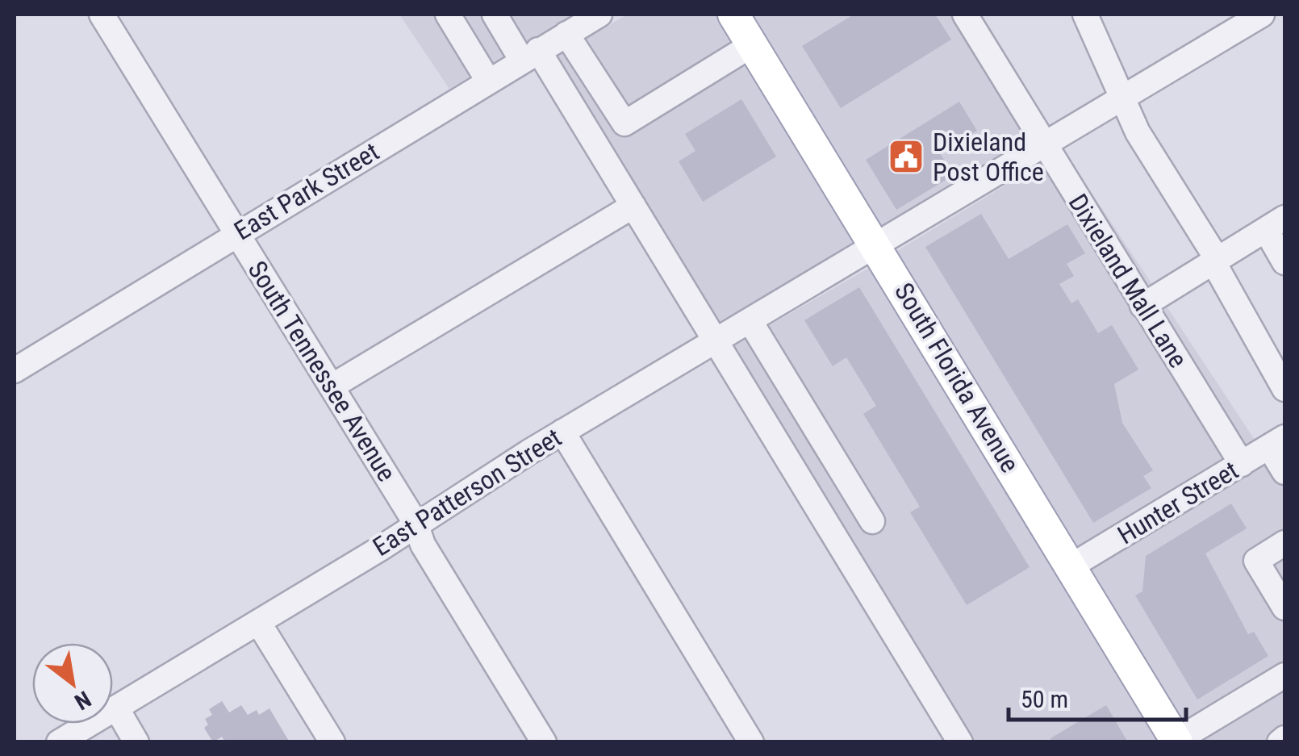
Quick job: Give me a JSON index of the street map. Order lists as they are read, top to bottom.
{
  "streets": {
    "main road": ["South Florida Avenue"],
    "street": [
      "East Park Street",
      "Dixieland Mall Lane",
      "South Tennessee Avenue",
      "East Patterson Street",
      "Hunter Street"
    ]
  },
  "crossings": [
    ["East Park Street", "South Tennessee Avenue"],
    ["Dixieland Mall Lane", "East Patterson Street"],
    ["Dixieland Mall Lane", "Hunter Street"],
    ["South Tennessee Avenue", "East Patterson Street"],
    ["South Florida Avenue", "East Patterson Street"],
    ["South Florida Avenue", "Hunter Street"]
  ],
  "places": {
    "public building": ["Dixieland Post Office"]
  },
  "scale_bar": "50 m",
  "north": "bottom right"
}
